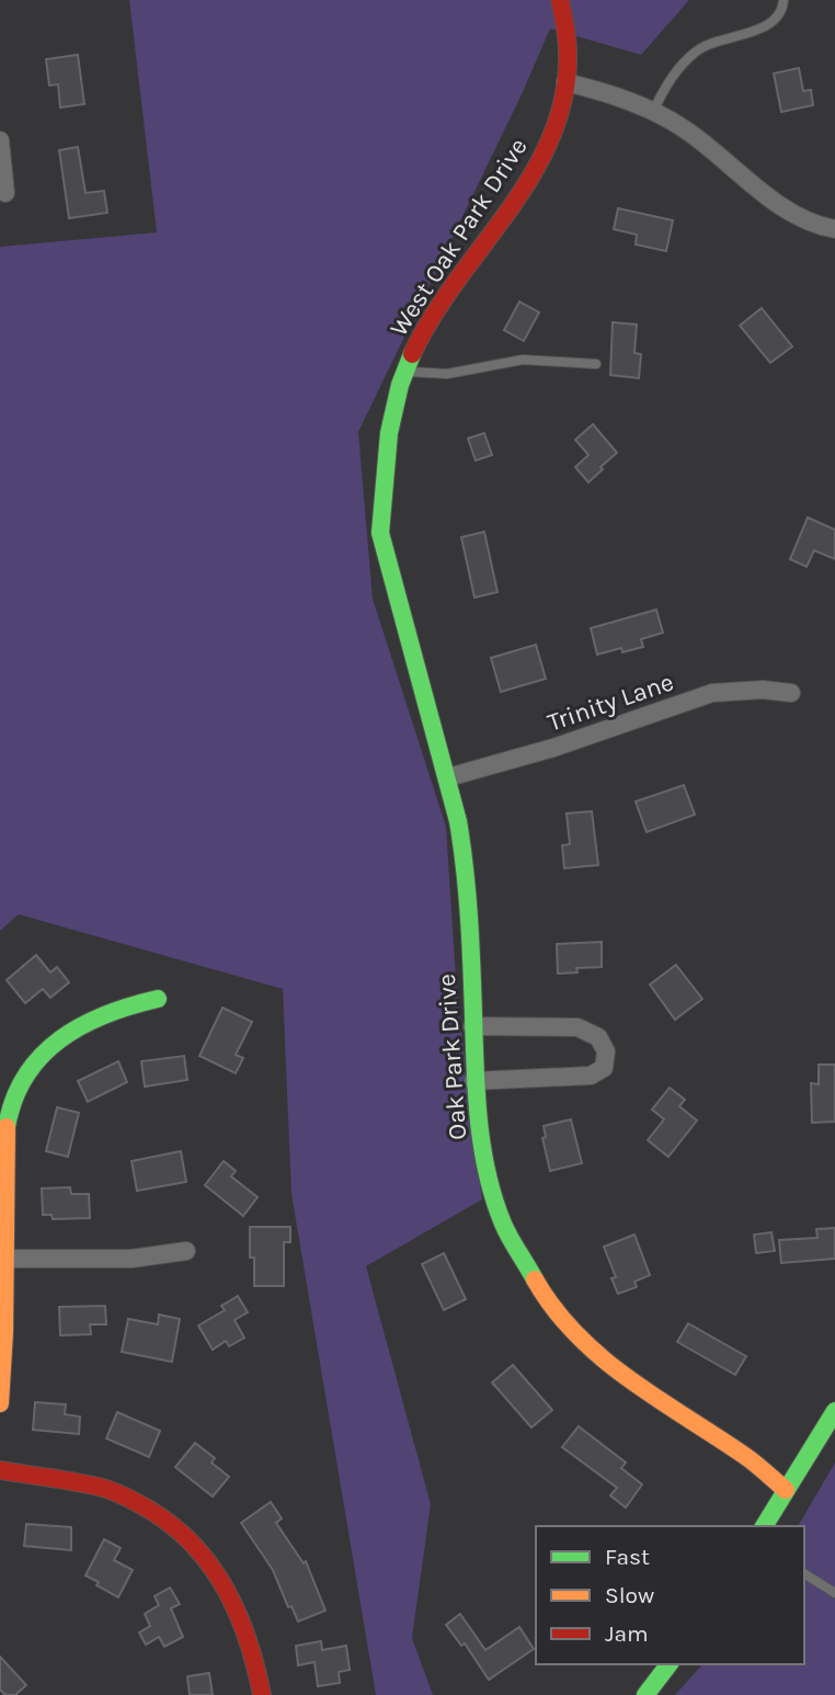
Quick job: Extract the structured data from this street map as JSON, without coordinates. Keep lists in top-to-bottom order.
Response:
{
  "streets": {
    "street": ["West Oak Park Drive", "Trinity Lane", "Oak Park Drive"]
  },
  "crossings": [
    ["West Oak Park Drive", "Oak Park Drive"],
    ["Trinity Lane", "Oak Park Drive"]
  ],
  "legend": ["Fast", "Slow", "Jam"]
}
